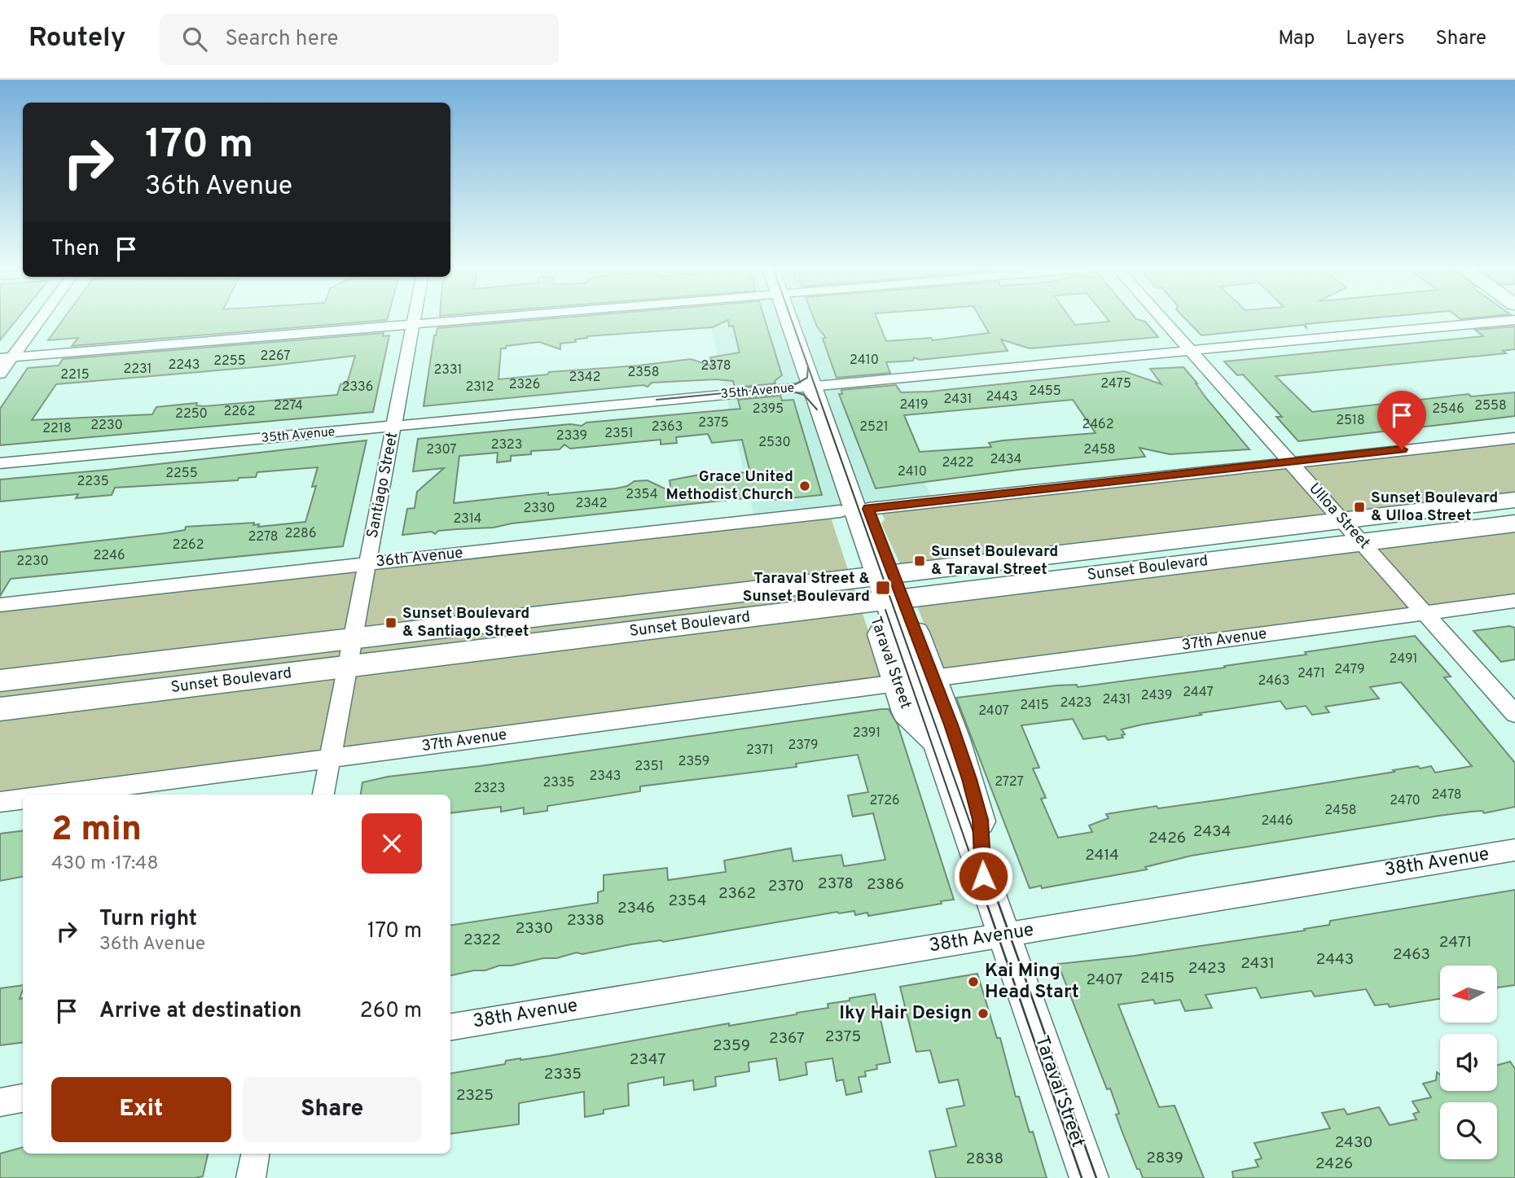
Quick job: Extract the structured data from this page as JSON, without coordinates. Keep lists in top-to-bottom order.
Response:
{
  "streets": {
    "main road": ["Sunset Boulevard", "Taraval Street"],
    "street": [
      "35th Avenue",
      "Santiago Street",
      "Ulloa Street",
      "36th Avenue",
      "37th Avenue",
      "38th Avenue"
    ]
  },
  "crossings": [
    ["35th Avenue", "Santiago Street"],
    ["35th Avenue", "Ulloa Street"],
    ["35th Avenue", "Taraval Street"],
    ["Santiago Street", "36th Avenue"],
    ["Santiago Street", "Sunset Boulevard"],
    ["Santiago Street", "37th Avenue"],
    ["Ulloa Street", "Sunset Boulevard"],
    ["Ulloa Street", "37th Avenue"],
    ["36th Avenue", "Taraval Street"],
    ["Sunset Boulevard", "Taraval Street"],
    ["37th Avenue", "Taraval Street"],
    ["Taraval Street", "38th Avenue"]
  ],
  "places": {
    "other": ["Grace United Methodist Church", "Kai Ming Head Start", "Iky Hair Design"],
    "transit": [
      "Sunset Boulevard & Ulloa Street",
      "Sunset Boulevard & Taraval Street",
      "Taraval Street & Sunset Boulevard",
      "Sunset Boulevard & Santiago Street"
    ]
  },
  "house_numbers": [
    "2267",
    "2410",
    "2255",
    "2243",
    "2378",
    "2231",
    "2331",
    "2358",
    "2215",
    "2342",
    "2475",
    "2326",
    "2336",
    "2312",
    "2455",
    "2443",
    "2431",
    "2419",
    "2274",
    "2558",
    "2395",
    "2546",
    "2262",
    "2250",
    "2518",
    "2375",
    "2462",
    "2230",
    "2363",
    "2521",
    "2218",
    "2351",
    "2339",
    "2530",
    "2323",
    "2307",
    "2458",
    "2434",
    "2422",
    "2410",
    "2255",
    "2235",
    "2354",
    "2342",
    "2330",
    "2314",
    "2286",
    "2278",
    "2262",
    "2246",
    "2230",
    "2491",
    "2479",
    "2471",
    "2463",
    "2447",
    "2439",
    "2431",
    "2423",
    "2415",
    "2407",
    "2391",
    "2379",
    "2371",
    "2359",
    "2351",
    "2343",
    "2727",
    "2335",
    "2323",
    "2478",
    "2726",
    "2470",
    "2458",
    "2446",
    "2434",
    "2426",
    "2414",
    "2378",
    "2386",
    "2370",
    "2362",
    "2354",
    "2346",
    "2338",
    "2330",
    "2322",
    "2471",
    "2463",
    "2443",
    "2431",
    "2423",
    "2415",
    "2407",
    "2375",
    "2367",
    "2359",
    "2347",
    "2335",
    "2325",
    "2430",
    "2839",
    "2838",
    "2426"
  ],
  "north": "left",
  "page": {
    "header": "Routely",
    "search": "Search here",
    "nav": ["Map", "Layers", "Share"],
    "turn": ["170 m", "36th Avenue"],
    "then": "Then",
    "heading": ["2 min", "430 m · 17:48"],
    "list": [
      {
        "name": "Turn right",
        "note": "36th Avenue",
        "value": "170 m"
      },
      {
        "name": "Arrive at destination",
        "value": "260 m"
      }
    ],
    "buttons": ["Exit", "Share"]
  }
}
